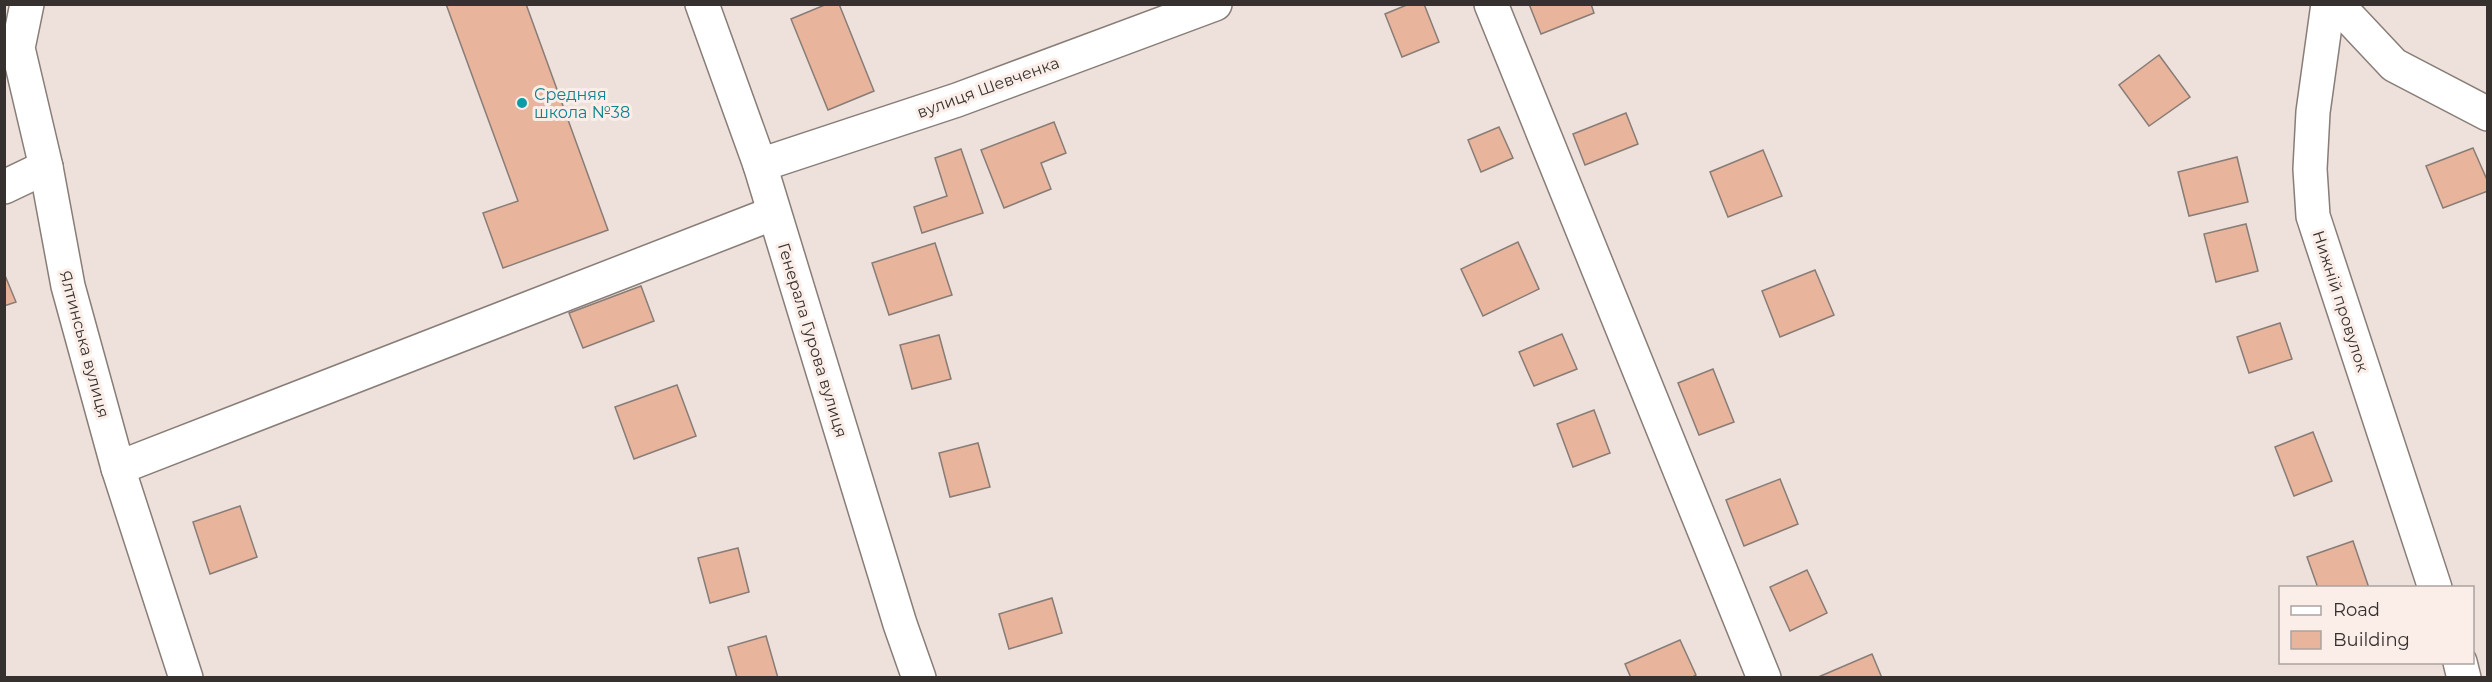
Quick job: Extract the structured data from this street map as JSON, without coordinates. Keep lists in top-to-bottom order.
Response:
{
  "streets": {
    "street": [
      "вулиця Шевченка",
      "Нижній провулок",
      "Генерала Гурова вулиця",
      "Ялтинська вулиця"
    ]
  },
  "crossings": [
    ["вулиця Шевченка", "Генерала Гурова вулиця"]
  ],
  "places": ["Средняя школа №38"],
  "legend": ["Road", "Building"]
}
